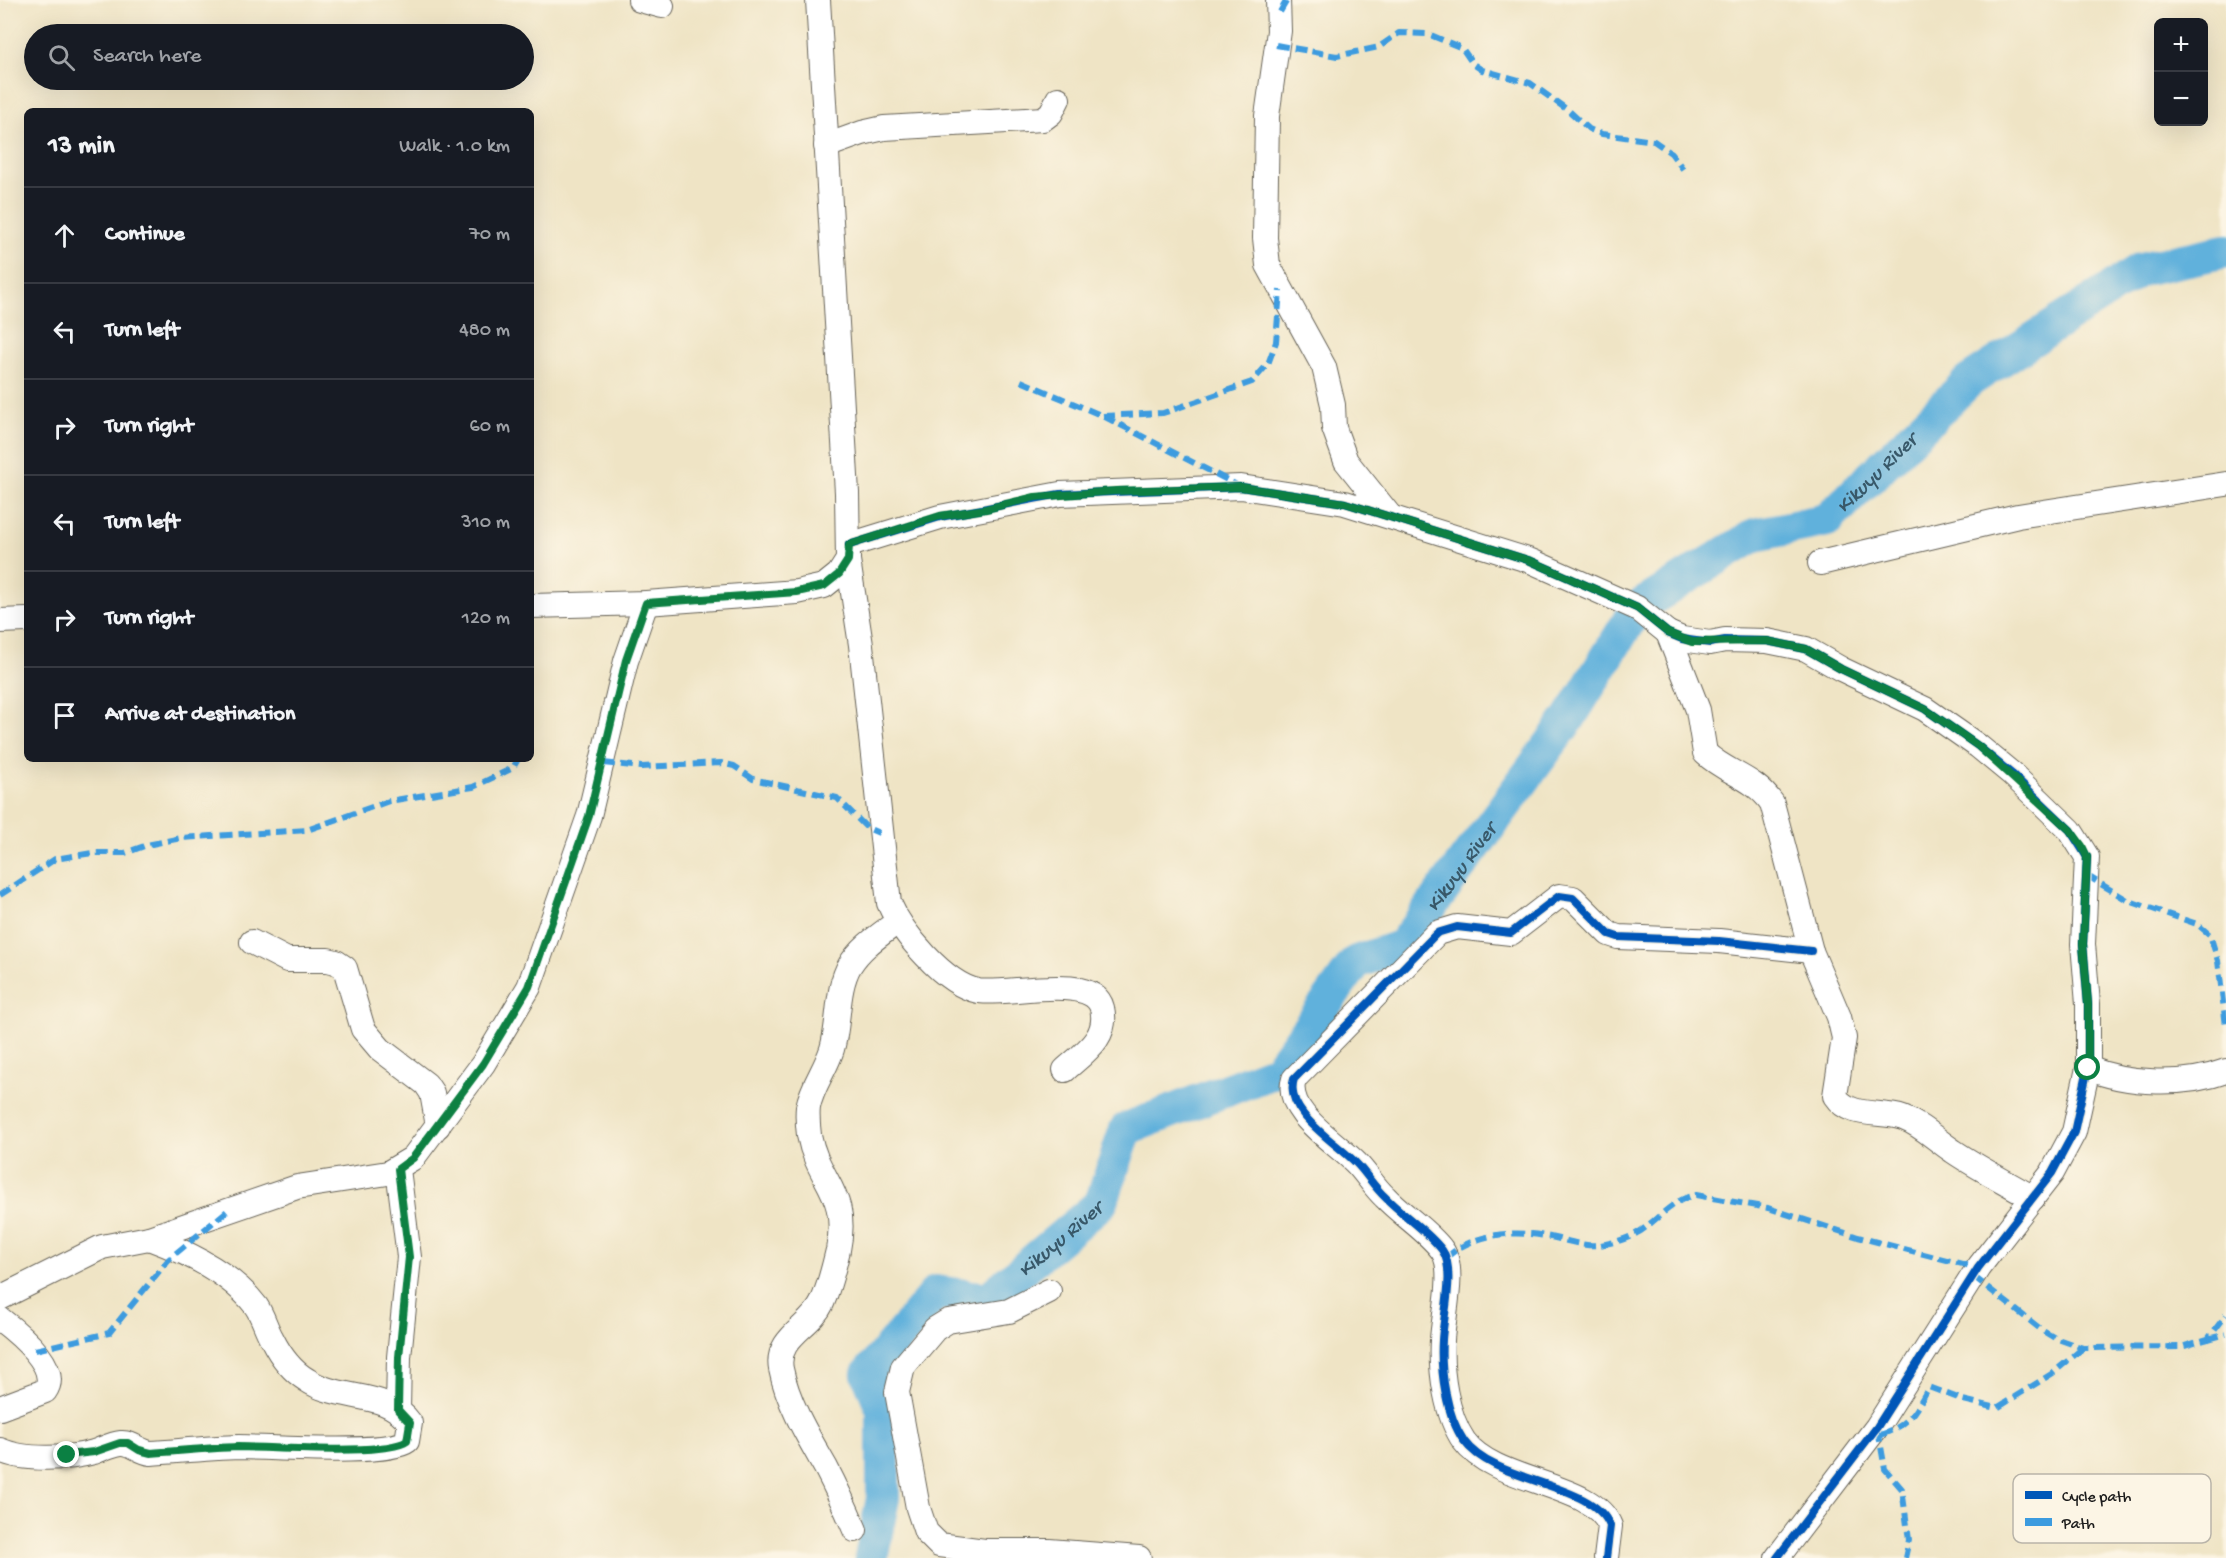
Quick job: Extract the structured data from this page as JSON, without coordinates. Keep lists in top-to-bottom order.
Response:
{
  "water": ["Kikuyu River"],
  "legend": ["Cycle path", "Path"],
  "page": {
    "map_buttons": ["+", "−"],
    "search": "Search here",
    "heading": ["13 min", "Walk · 1.0 km"],
    "list": [
      ["Continue", "70 m"],
      ["Turn left", "480 m"],
      ["Turn right", "60 m"],
      ["Turn left", "310 m"],
      ["Turn right", "120 m"],
      "Arrive at destination"
    ]
  }
}
